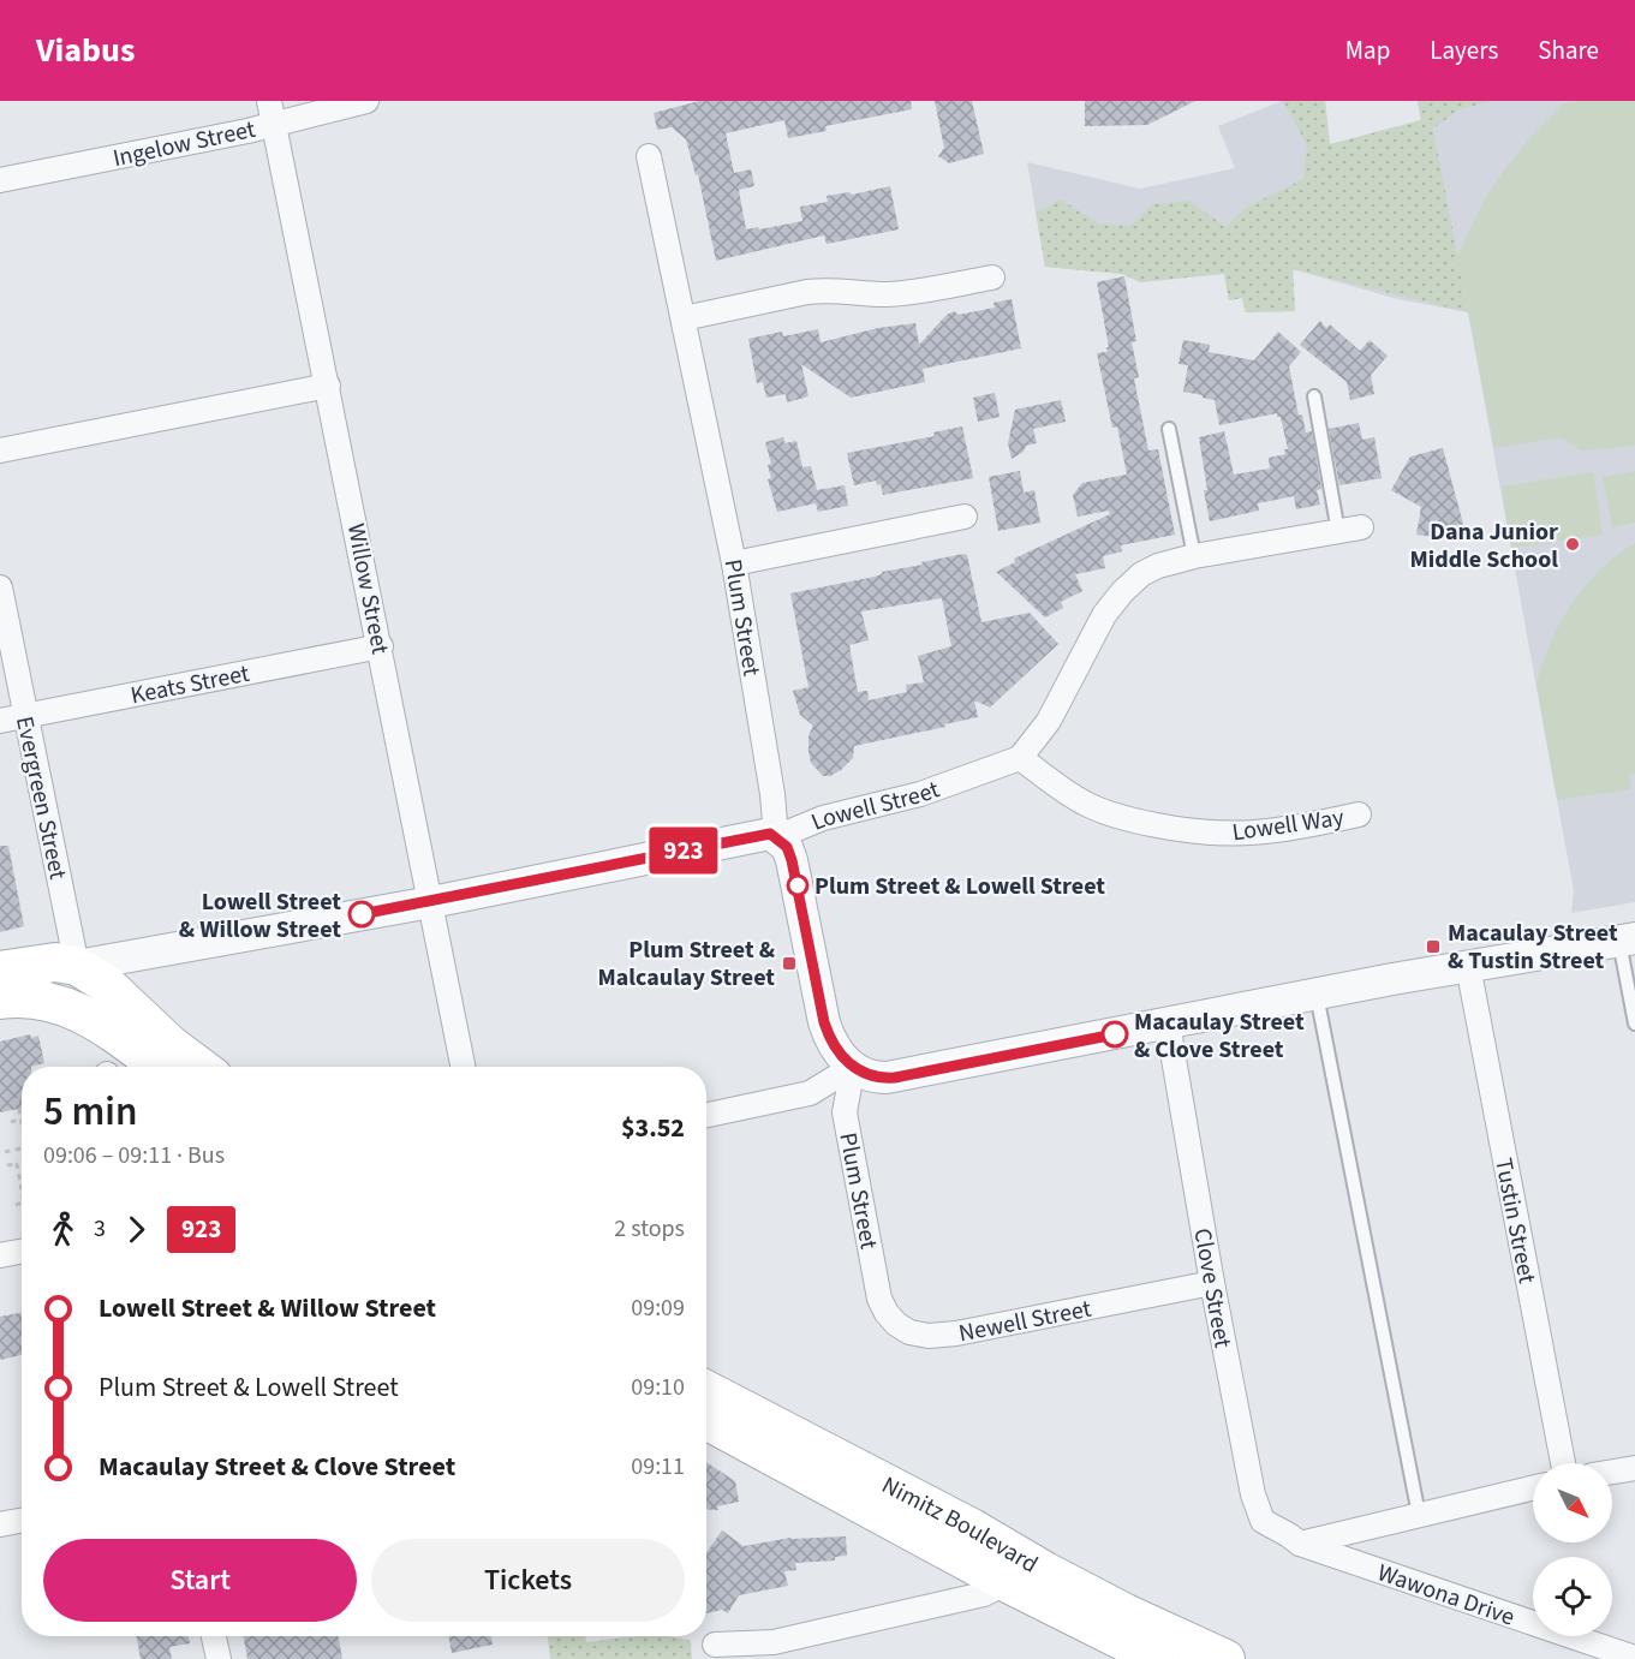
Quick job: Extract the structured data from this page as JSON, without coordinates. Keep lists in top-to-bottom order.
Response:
{
  "streets": {
    "main road": ["Nimitz Boulevard"],
    "street": [
      "Ingelow Street",
      "Willow Street",
      "Plum Street",
      "Keats Street",
      "Evergreen Street",
      "Lowell Street",
      "Lowell Way",
      "Tustin Street",
      "Clove Street",
      "Newell Street",
      "Wawona Drive"
    ]
  },
  "crossings": [
    ["Ingelow Street", "Willow Street"],
    ["Willow Street", "Keats Street"],
    ["Willow Street", "Lowell Street"],
    ["Plum Street", "Lowell Street"],
    ["Plum Street", "Newell Street"],
    ["Keats Street", "Evergreen Street"],
    ["Evergreen Street", "Lowell Street"],
    ["Lowell Street", "Lowell Way"],
    ["Clove Street", "Newell Street"],
    ["Clove Street", "Wawona Drive"]
  ],
  "places": {
    "other": [
      "Dana Junior Middle School",
      "Plum Street & Lowell Street",
      "Lowell Street & Willow Street",
      "Macaulay Street & Clove Street"
    ],
    "transit": ["Macaulay Street & Tustin Street", "Plum Street & Malcaulay Street"]
  },
  "lines": ["bus line 923"],
  "north": "bottom right",
  "page": {
    "header": "Viabus",
    "nav": ["Map", "Layers", "Share"],
    "on_map": "923",
    "heading": ["5 min", "09:06 – 09:11 · Bus", "$3.52"],
    "legs": ["3", "923", "2 stops"],
    "list": [
      {
        "name": "Lowell Street & Willow Street",
        "value": "09:09"
      },
      {
        "name": "Plum Street & Lowell Street",
        "value": "09:10"
      },
      {
        "name": "Macaulay Street & Clove Street",
        "value": "09:11"
      }
    ],
    "buttons": ["Start", "Tickets"]
  }
}
